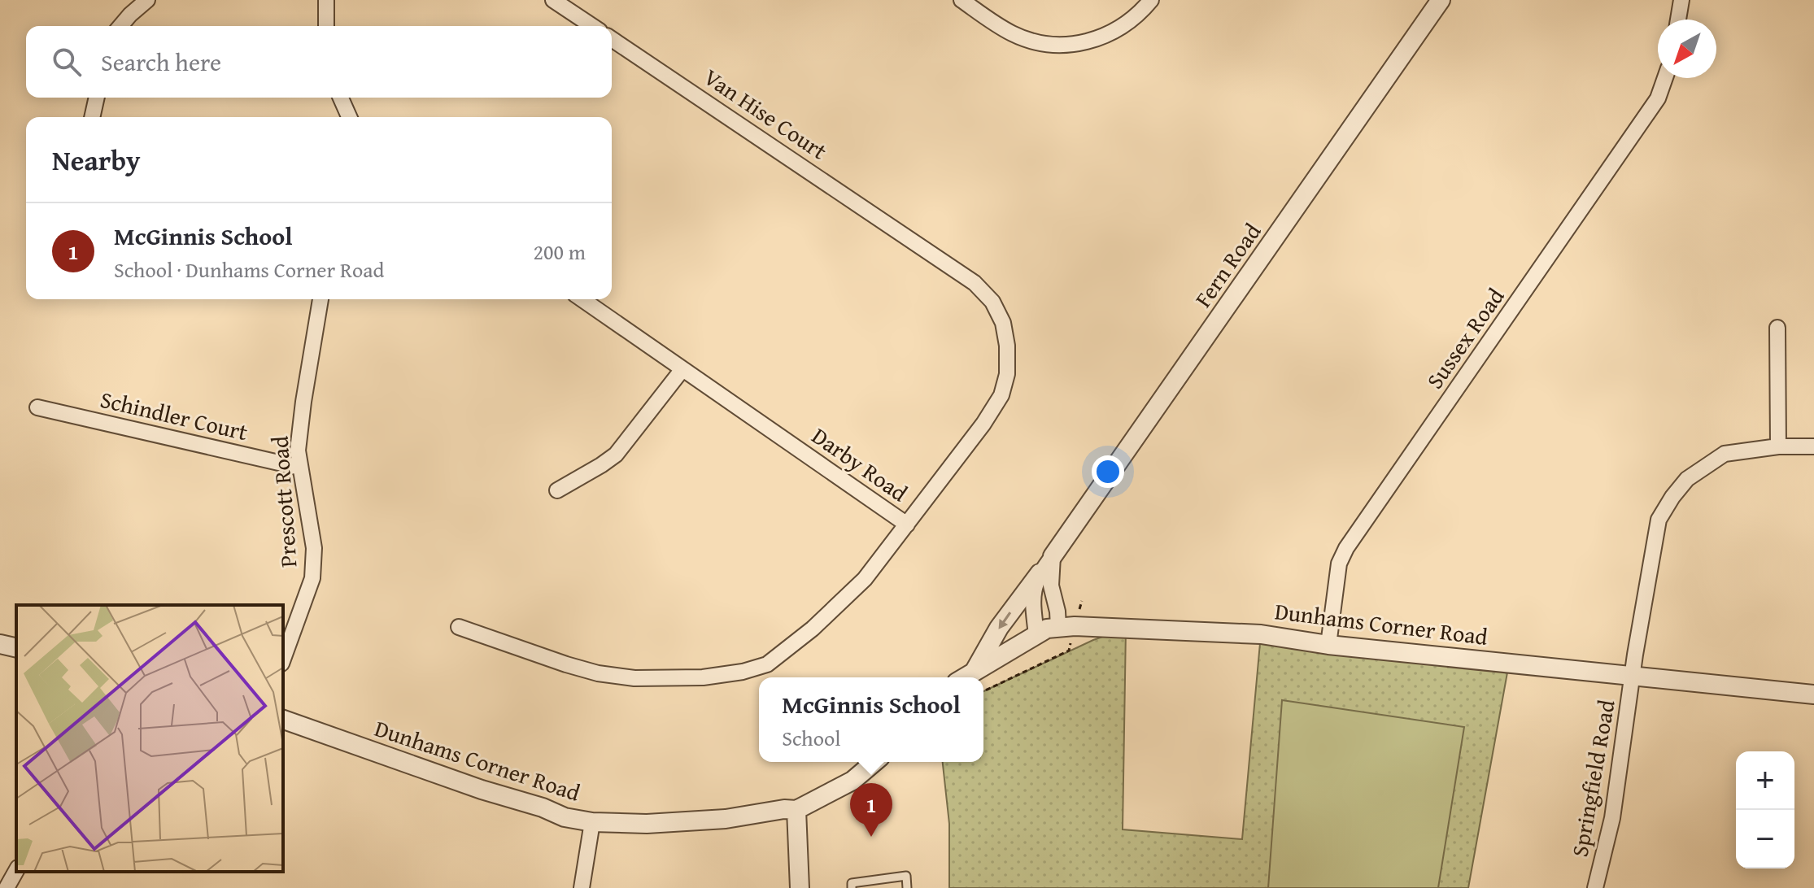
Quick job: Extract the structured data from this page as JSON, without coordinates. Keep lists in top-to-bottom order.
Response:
{
  "streets": {
    "street": [
      "Van Hise Court",
      "Fern Road",
      "Sussex Road",
      "Schindler Court",
      "Darby Road",
      "Prescott Road",
      "Dunhams Corner Road",
      "Springfield Road"
    ]
  },
  "crossings": [
    ["Van Hise Court", "Darby Road"],
    ["Fern Road", "Dunhams Corner Road"],
    ["Sussex Road", "Dunhams Corner Road"],
    ["Schindler Court", "Prescott Road"],
    ["Dunhams Corner Road", "Springfield Road"]
  ],
  "north": "bottom left",
  "page": {
    "search": "Search here",
    "heading": "Nearby",
    "list": [
      {
        "mark": "1",
        "name": "McGinnis School",
        "note": "School · Dunhams Corner Road",
        "value": "200 m"
      }
    ],
    "popup": ["McGinnis School", "School"],
    "map_buttons": ["+", "−"],
    "pins": "1"
  }
}
